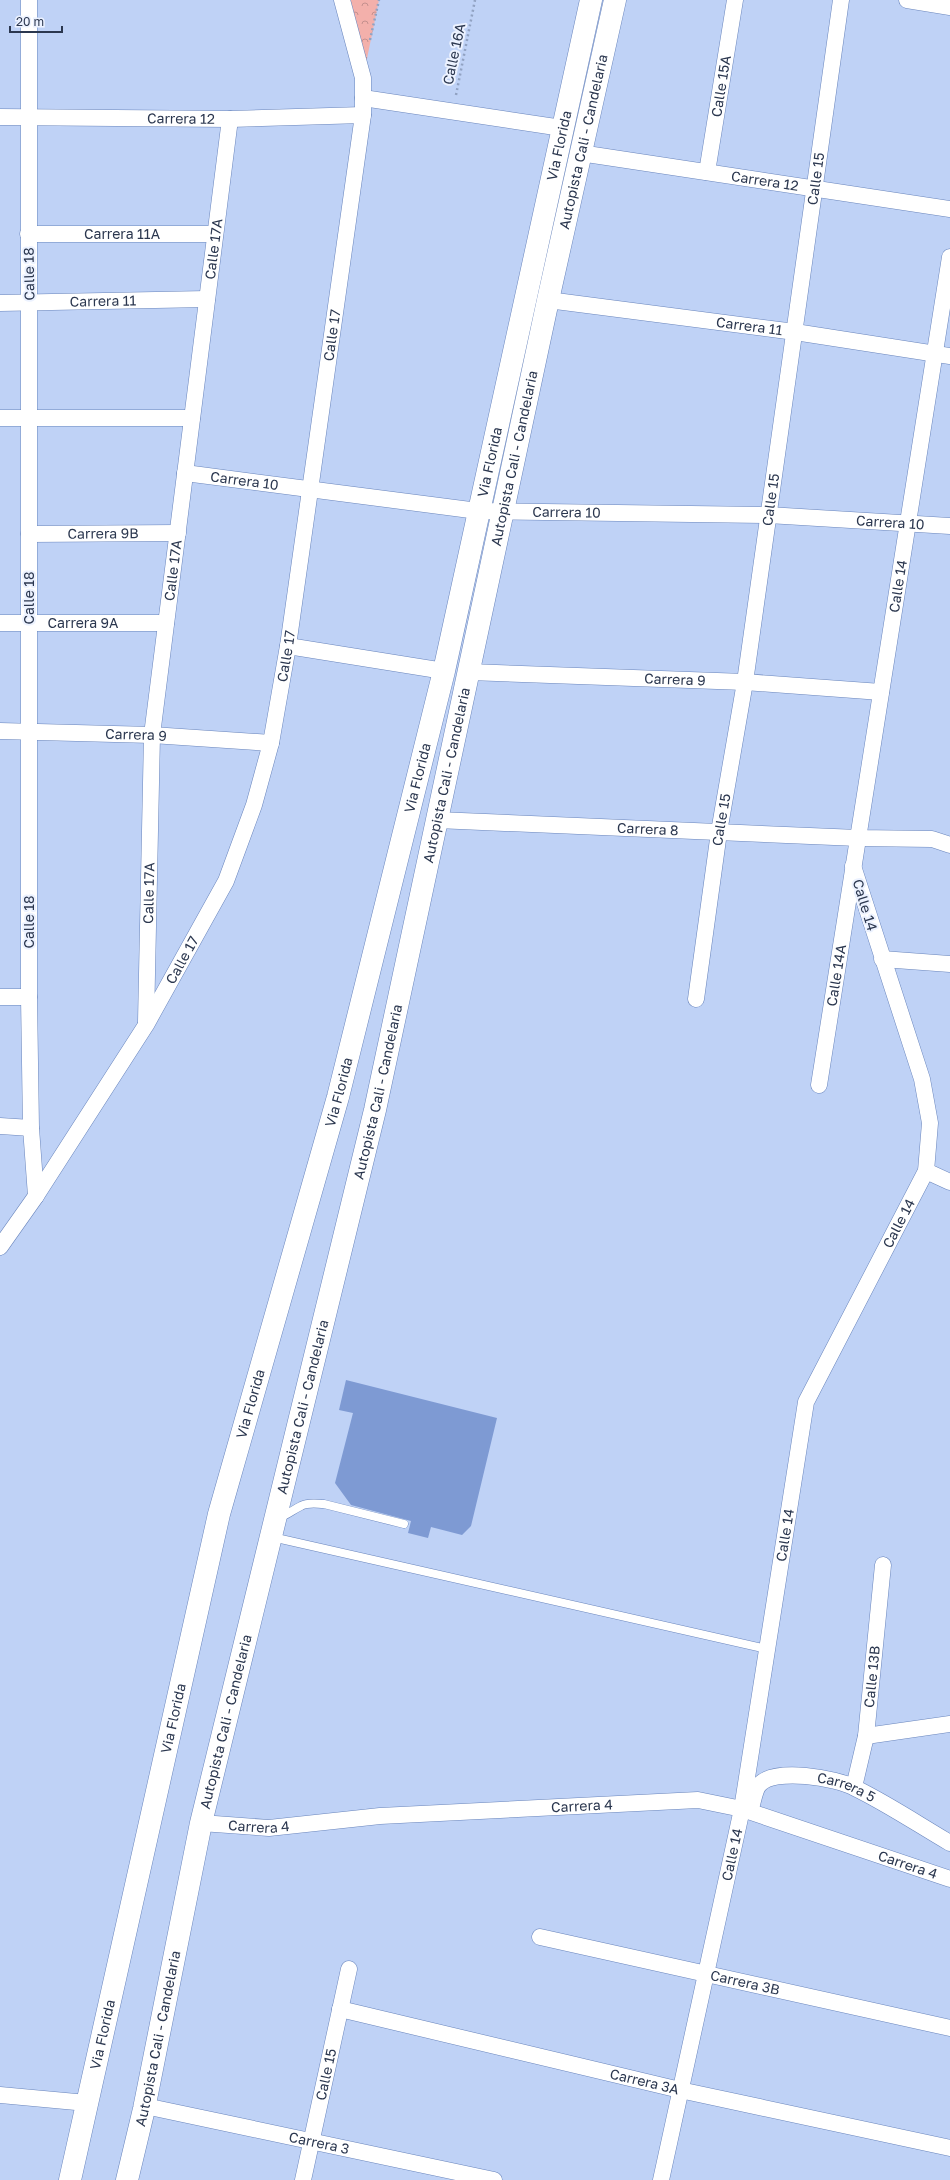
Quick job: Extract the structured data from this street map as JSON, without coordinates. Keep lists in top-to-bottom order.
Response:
{
  "streets": {
    "main road": ["Autopista Cali - Candelaria", "Via Florida"],
    "street": [
      "Calle 15A",
      "Carrera 12",
      "Calle 15",
      "Carrera 11A",
      "Calle 17A",
      "Calle 18",
      "Carrera 11",
      "Calle 17",
      "Carrera 10",
      "Carrera 9B",
      "Calle 14",
      "Carrera 9A",
      "Carrera 9",
      "Carrera 8",
      "Calle 14A",
      "Calle 13B",
      "Carrera 5",
      "Carrera 4",
      "Carrera 3B",
      "Carrera 3A",
      "Carrera 3"
    ],
    "path": ["Calle 16A"]
  },
  "crossings": [
    ["Calle 15A", "Carrera 12"],
    ["Carrera 12", "Autopista Cali - Candelaria"],
    ["Carrera 12", "Calle 15"],
    ["Carrera 12", "Calle 17A"],
    ["Carrera 12", "Calle 18"],
    ["Carrera 12", "Calle 17"],
    ["Autopista Cali - Candelaria", "Carrera 11"],
    ["Autopista Cali - Candelaria", "Carrera 10"],
    ["Autopista Cali - Candelaria", "Carrera 9"],
    ["Autopista Cali - Candelaria", "Carrera 8"],
    ["Autopista Cali - Candelaria", "Carrera 4"],
    ["Autopista Cali - Candelaria", "Carrera 3"],
    ["Via Florida", "Carrera 10"],
    ["Calle 15", "Carrera 11"],
    ["Calle 15", "Carrera 10"],
    ["Calle 15", "Carrera 9"],
    ["Calle 15", "Carrera 8"],
    ["Calle 15", "Carrera 3A"],
    ["Calle 15", "Carrera 3"],
    ["Carrera 11A", "Calle 17A"],
    ["Carrera 11A", "Calle 18"],
    ["Calle 17A", "Carrera 11"],
    ["Calle 17A", "Calle 17"],
    ["Calle 17A", "Carrera 10"],
    ["Calle 17A", "Carrera 9B"],
    ["Calle 17A", "Carrera 9A"],
    ["Calle 17A", "Carrera 9"],
    ["Calle 18", "Carrera 11"],
    ["Calle 18", "Calle 17"],
    ["Calle 18", "Carrera 9B"],
    ["Calle 18", "Carrera 9A"],
    ["Calle 18", "Carrera 9"],
    ["Carrera 11", "Calle 14"],
    ["Calle 17", "Carrera 10"],
    ["Calle 17", "Carrera 9"],
    ["Carrera 10", "Calle 14"],
    ["Calle 14", "Carrera 9"],
    ["Calle 14", "Carrera 8"],
    ["Calle 14", "Calle 14A"],
    ["Calle 14", "Carrera 5"],
    ["Calle 14", "Carrera 4"],
    ["Calle 14", "Carrera 3B"],
    ["Calle 14", "Carrera 3A"],
    ["Calle 13B", "Carrera 5"],
    ["Carrera 5", "Carrera 4"]
  ],
  "scale_bar": "20 m"
}
